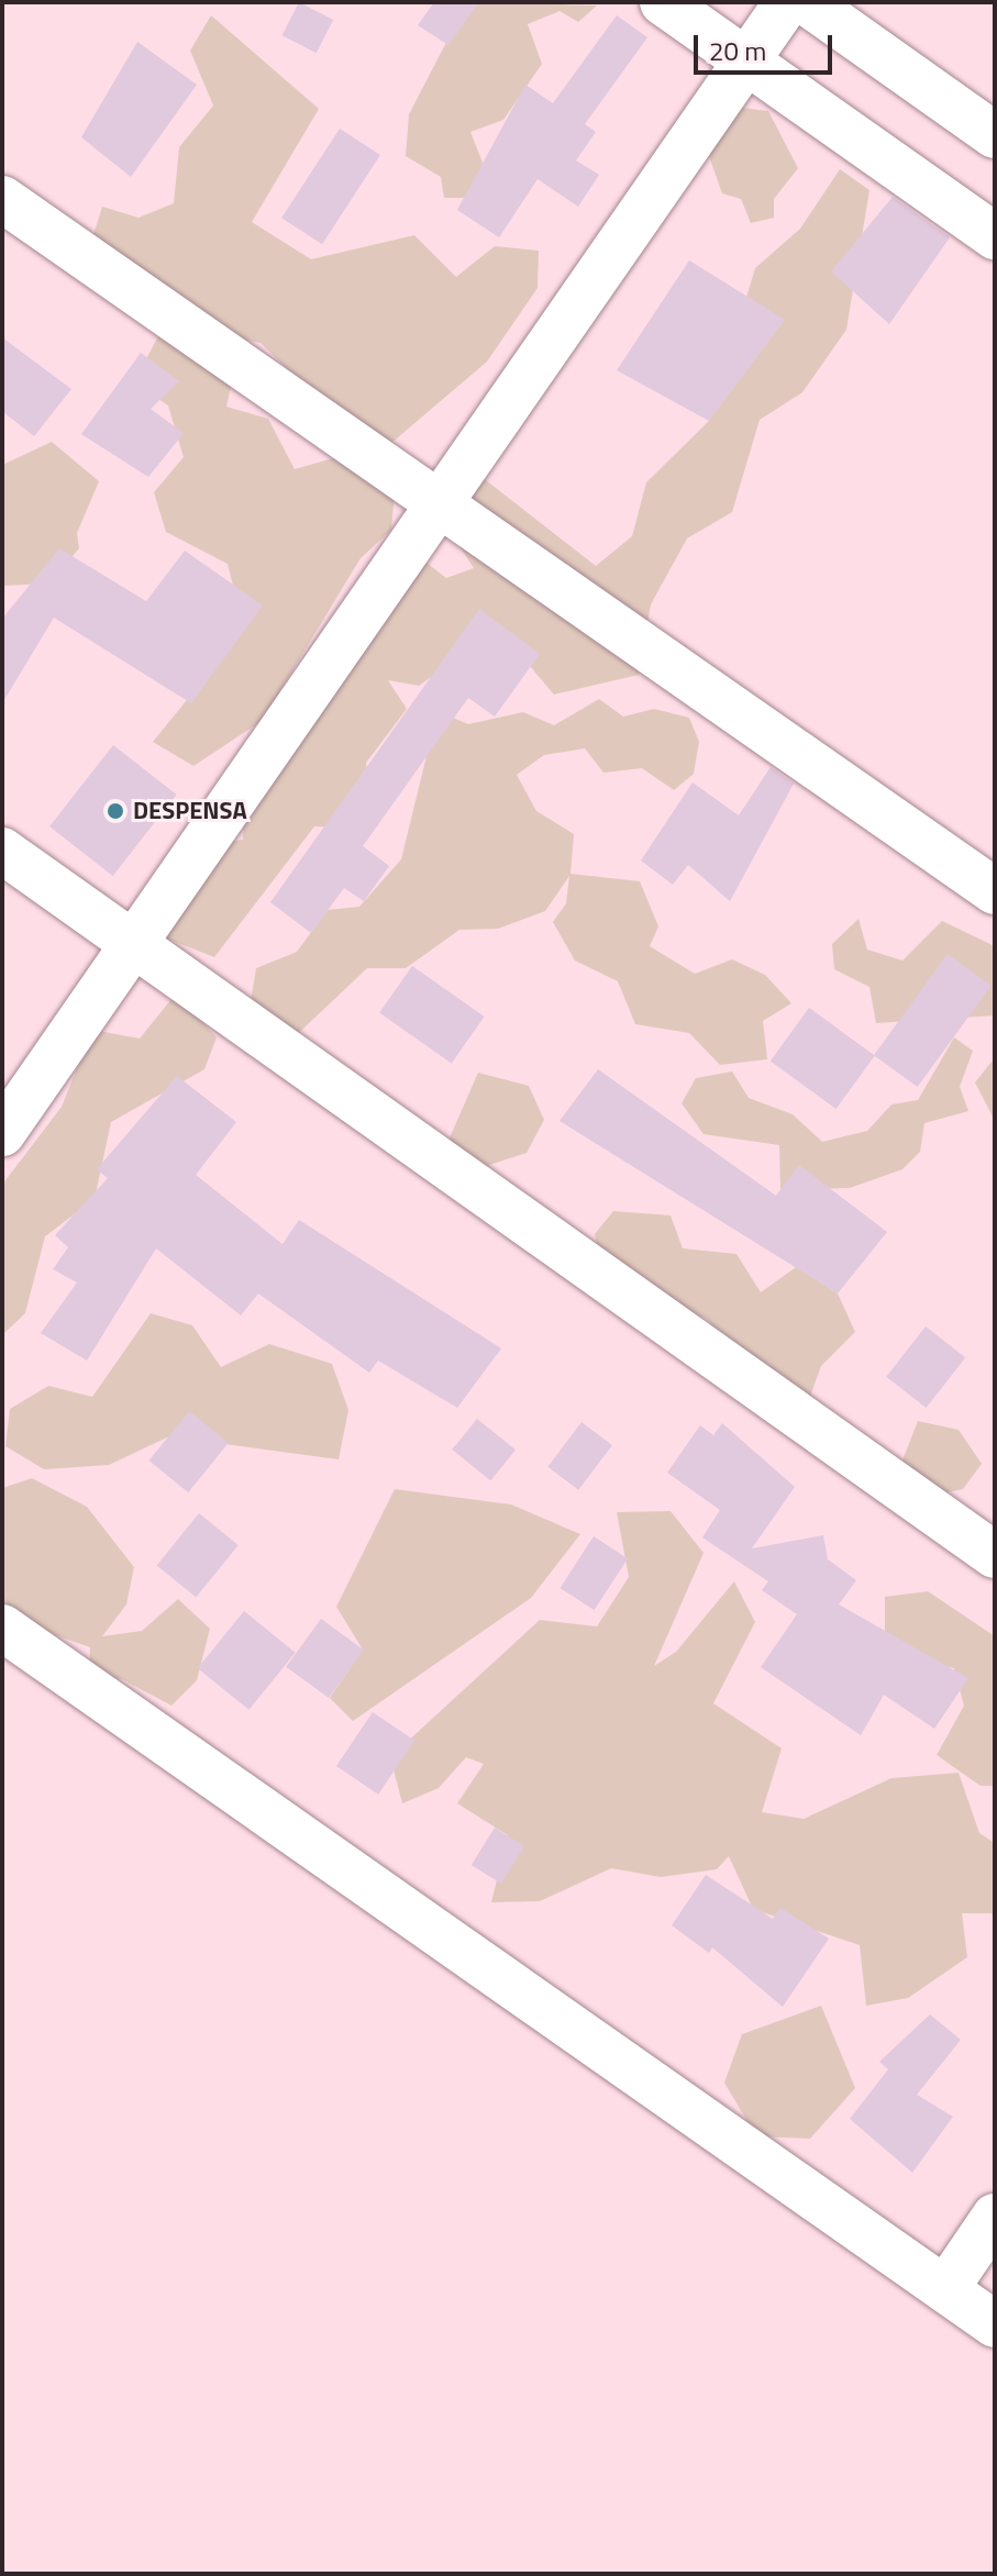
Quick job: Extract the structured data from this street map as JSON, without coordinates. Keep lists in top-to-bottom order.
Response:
{
  "places": ["DESPENSA"],
  "scale_bar": "20 m"
}
